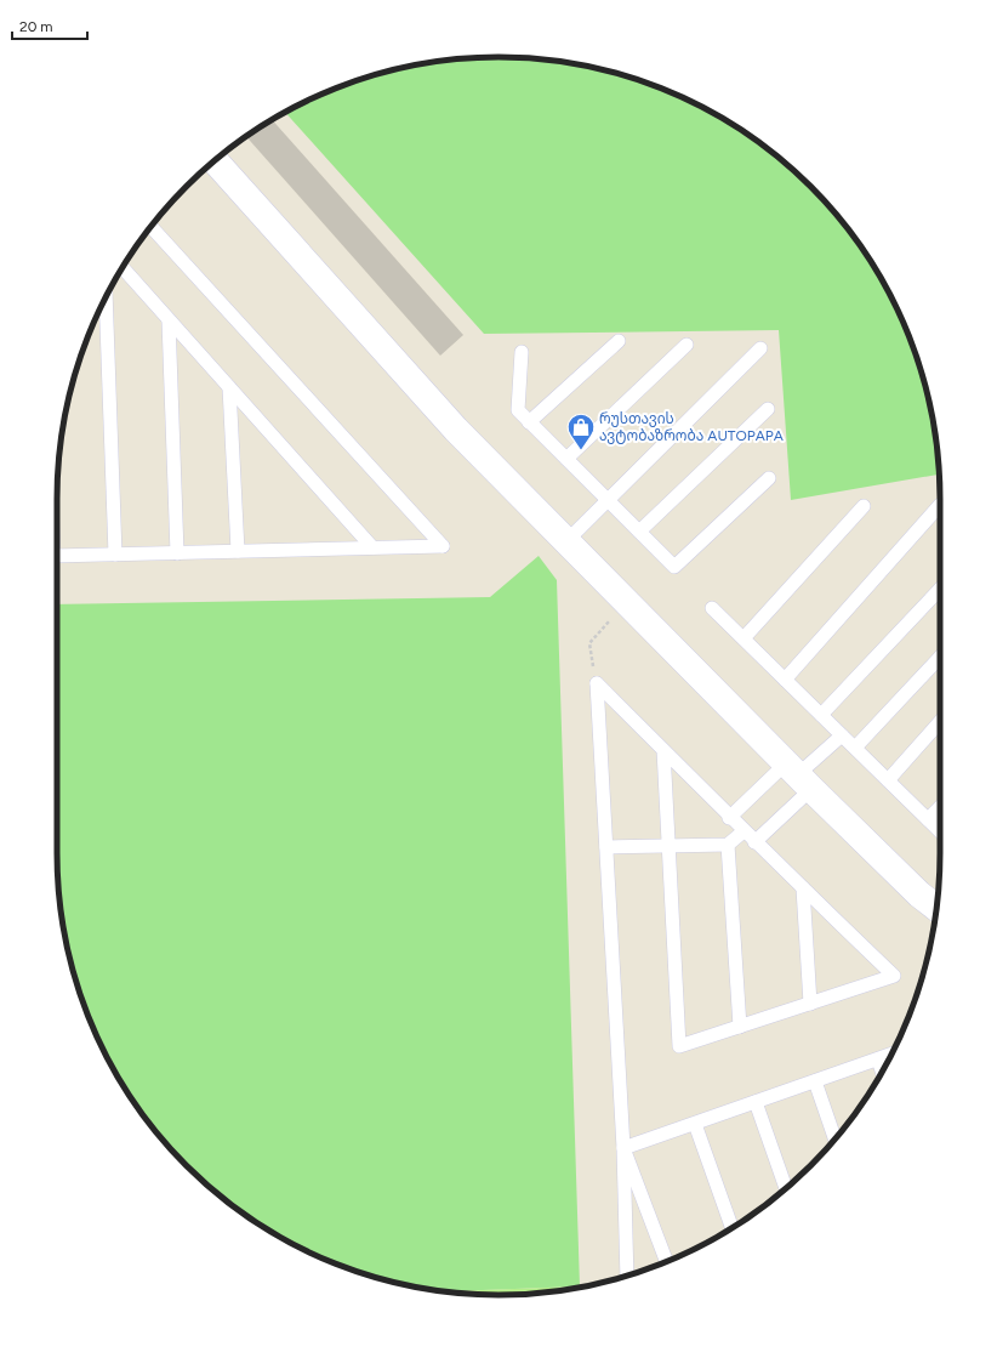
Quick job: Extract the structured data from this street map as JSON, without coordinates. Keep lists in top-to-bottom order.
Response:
{
  "places": {
    "shop": ["რუსთავის ავტობაზრობა AUTOPAPA"]
  },
  "scale_bar": "20 m"
}
